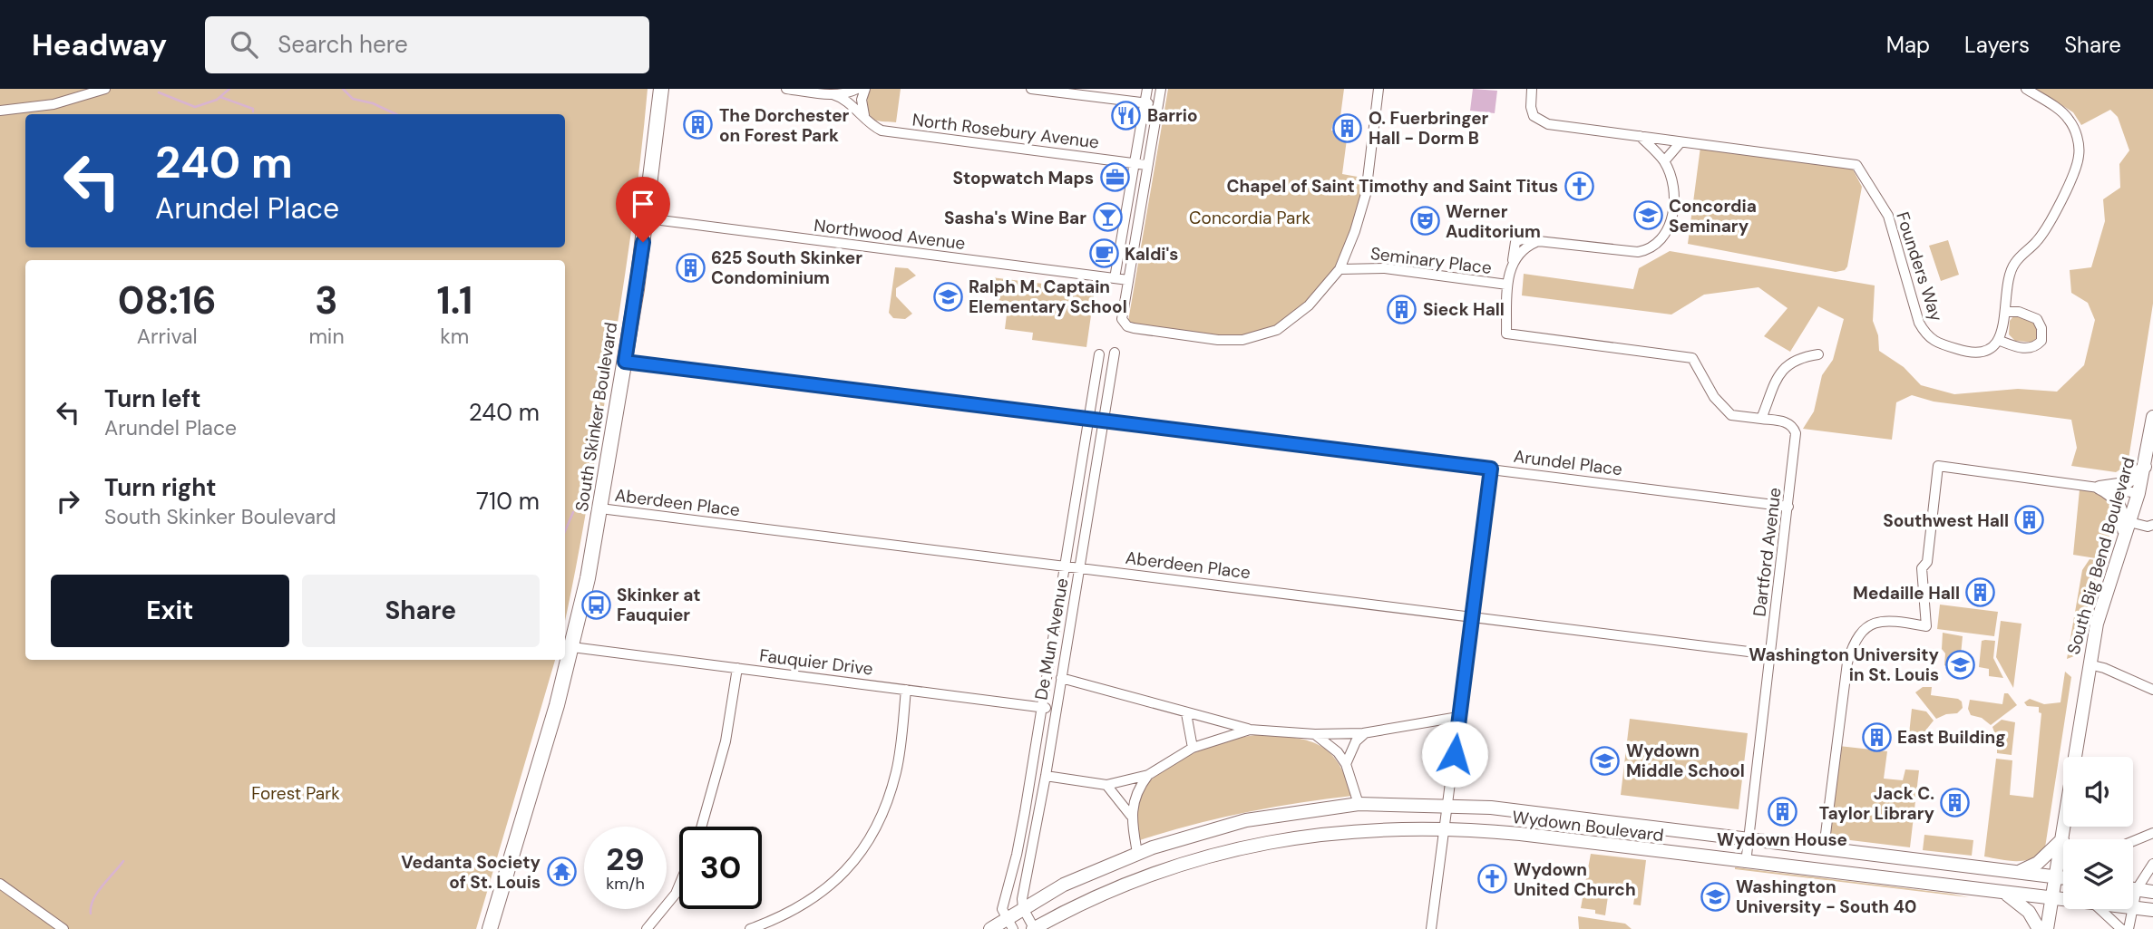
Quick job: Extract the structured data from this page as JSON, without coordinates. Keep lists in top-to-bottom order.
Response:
{
  "streets": {
    "main road": ["South Skinker Boulevard"],
    "street": [
      "North Rosebury Avenue",
      "Northwood Avenue",
      "Seminary Place",
      "Founders Way",
      "Arundel Place",
      "Aberdeen Place",
      "Dartford Avenue",
      "South Big Bend Boulevard",
      "De Mun Avenue",
      "Fauquier Drive",
      "Wydown Boulevard"
    ]
  },
  "crossings": [
    ["Northwood Avenue", "South Skinker Boulevard"],
    ["Seminary Place", "Dartford Avenue"],
    ["South Skinker Boulevard", "Arundel Place"],
    ["South Skinker Boulevard", "Aberdeen Place"],
    ["South Skinker Boulevard", "Fauquier Drive"],
    ["Arundel Place", "Dartford Avenue"],
    ["Arundel Place", "De Mun Avenue"],
    ["Aberdeen Place", "Dartford Avenue"],
    ["Aberdeen Place", "De Mun Avenue"],
    ["Dartford Avenue", "Wydown Boulevard"],
    ["South Big Bend Boulevard", "Wydown Boulevard"],
    ["De Mun Avenue", "Fauquier Drive"],
    ["De Mun Avenue", "Wydown Boulevard"]
  ],
  "parks": ["Concordia Park", "Forest Park"],
  "places": {
    "restaurant": ["Barrio"],
    "building": [
      "The Dorchester on Forest Park",
      "O. Fuerbringer Hall - Dorm B",
      "625 South Skinker Condominium",
      "Sieck Hall",
      "Southwest Hall",
      "Medaille Hall",
      "East Building",
      "Jack C. Taylor Library",
      "Wydown House"
    ],
    "office": ["Stopwatch Maps"],
    "church": ["Chapel of Saint Timothy and Saint Titus", "Wydown United Church"],
    "school or university": [
      "Concordia Seminary",
      "Ralph M. Captain Elementary School",
      "Washington University in St. Louis",
      "Wydown Middle School",
      "Washington University - South 40"
    ],
    "bar": ["Sasha's Wine Bar"],
    "theatre": ["Werner Auditorium"],
    "cafe": ["Kaldi's"],
    "bus stop": ["Skinker at Fauquier"],
    "temple": ["Vedanta Society of St. Louis"]
  },
  "page": {
    "header": "Headway",
    "search": "Search here",
    "nav": ["Map", "Layers", "Share"],
    "turn": ["240 m", "Arundel Place"],
    "eta": [
      "08:16",
      "Arrival",
      "3",
      "min",
      "1.1",
      "km"
    ],
    "list": [
      {
        "name": "Turn left",
        "note": "Arundel Place",
        "value": "240 m"
      },
      {
        "name": "Turn right",
        "note": "South Skinker Boulevard",
        "value": "710 m"
      }
    ],
    "buttons": ["Exit", "Share"],
    "speed": "29 km/h",
    "limit": "30"
  }
}
